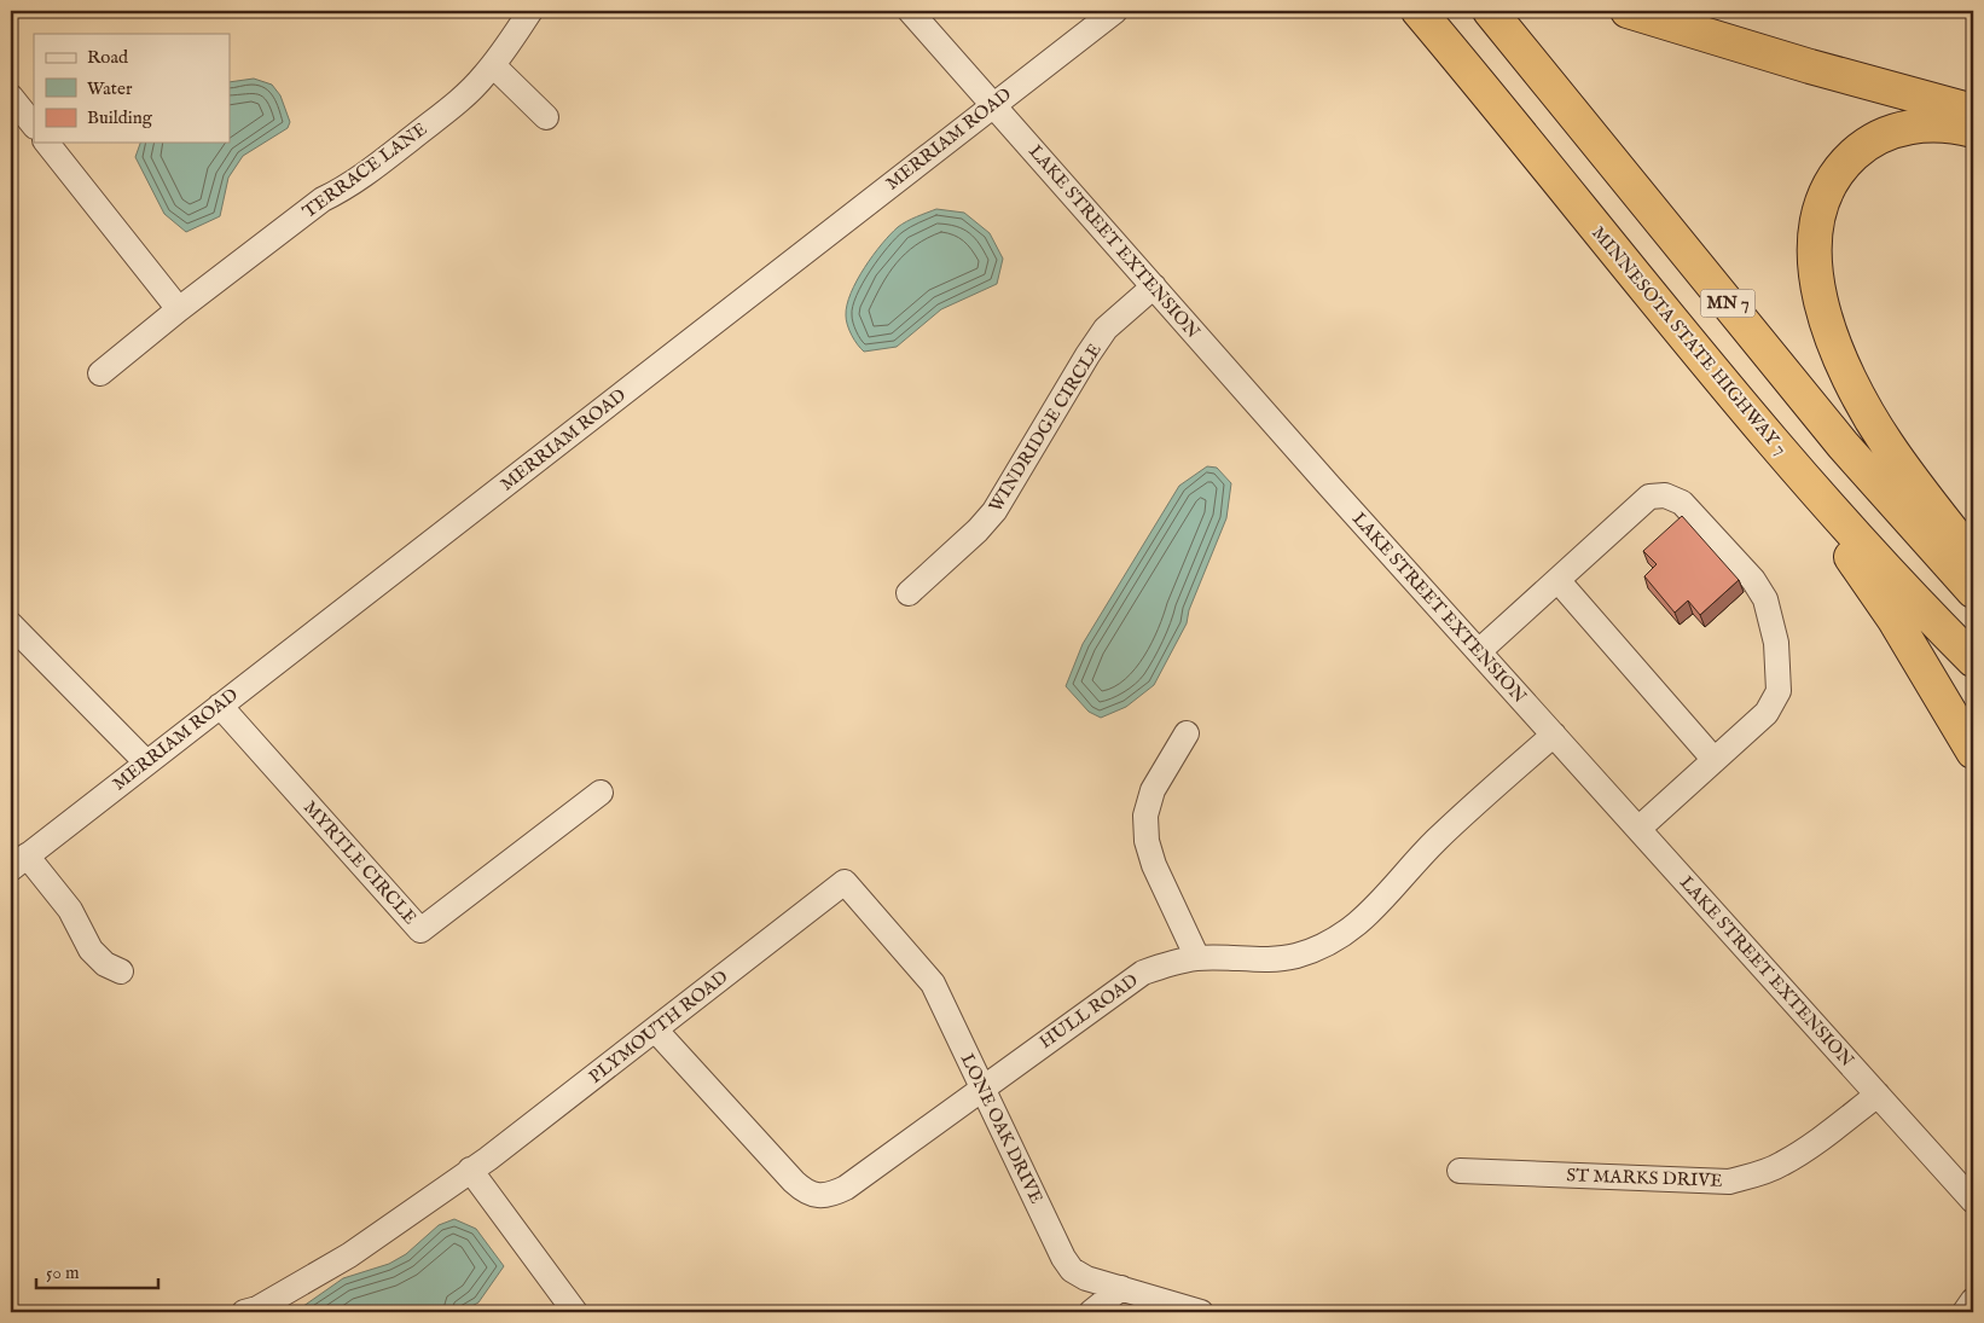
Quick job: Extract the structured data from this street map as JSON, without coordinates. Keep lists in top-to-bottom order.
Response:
{
  "streets": {
    "highway": ["MN 7", "MINNESOTA STATE HIGHWAY 7"],
    "street": [
      "MERRIAM ROAD",
      "TERRACE LANE",
      "LAKE STREET EXTENSION",
      "WINDRIDGE CIRCLE",
      "MYRTLE CIRCLE",
      "HULL ROAD",
      "PLYMOUTH ROAD",
      "LONE OAK DRIVE",
      "ST MARKS DRIVE"
    ]
  },
  "crossings": [
    ["MERRIAM ROAD", "LAKE STREET EXTENSION"],
    ["MERRIAM ROAD", "MYRTLE CIRCLE"],
    ["LAKE STREET EXTENSION", "WINDRIDGE CIRCLE"],
    ["LAKE STREET EXTENSION", "HULL ROAD"],
    ["LAKE STREET EXTENSION", "ST MARKS DRIVE"],
    ["HULL ROAD", "PLYMOUTH ROAD"],
    ["HULL ROAD", "LONE OAK DRIVE"],
    ["PLYMOUTH ROAD", "LONE OAK DRIVE"]
  ],
  "legend": ["Road", "Water", "Building"],
  "scale_bar": "50 m"
}
